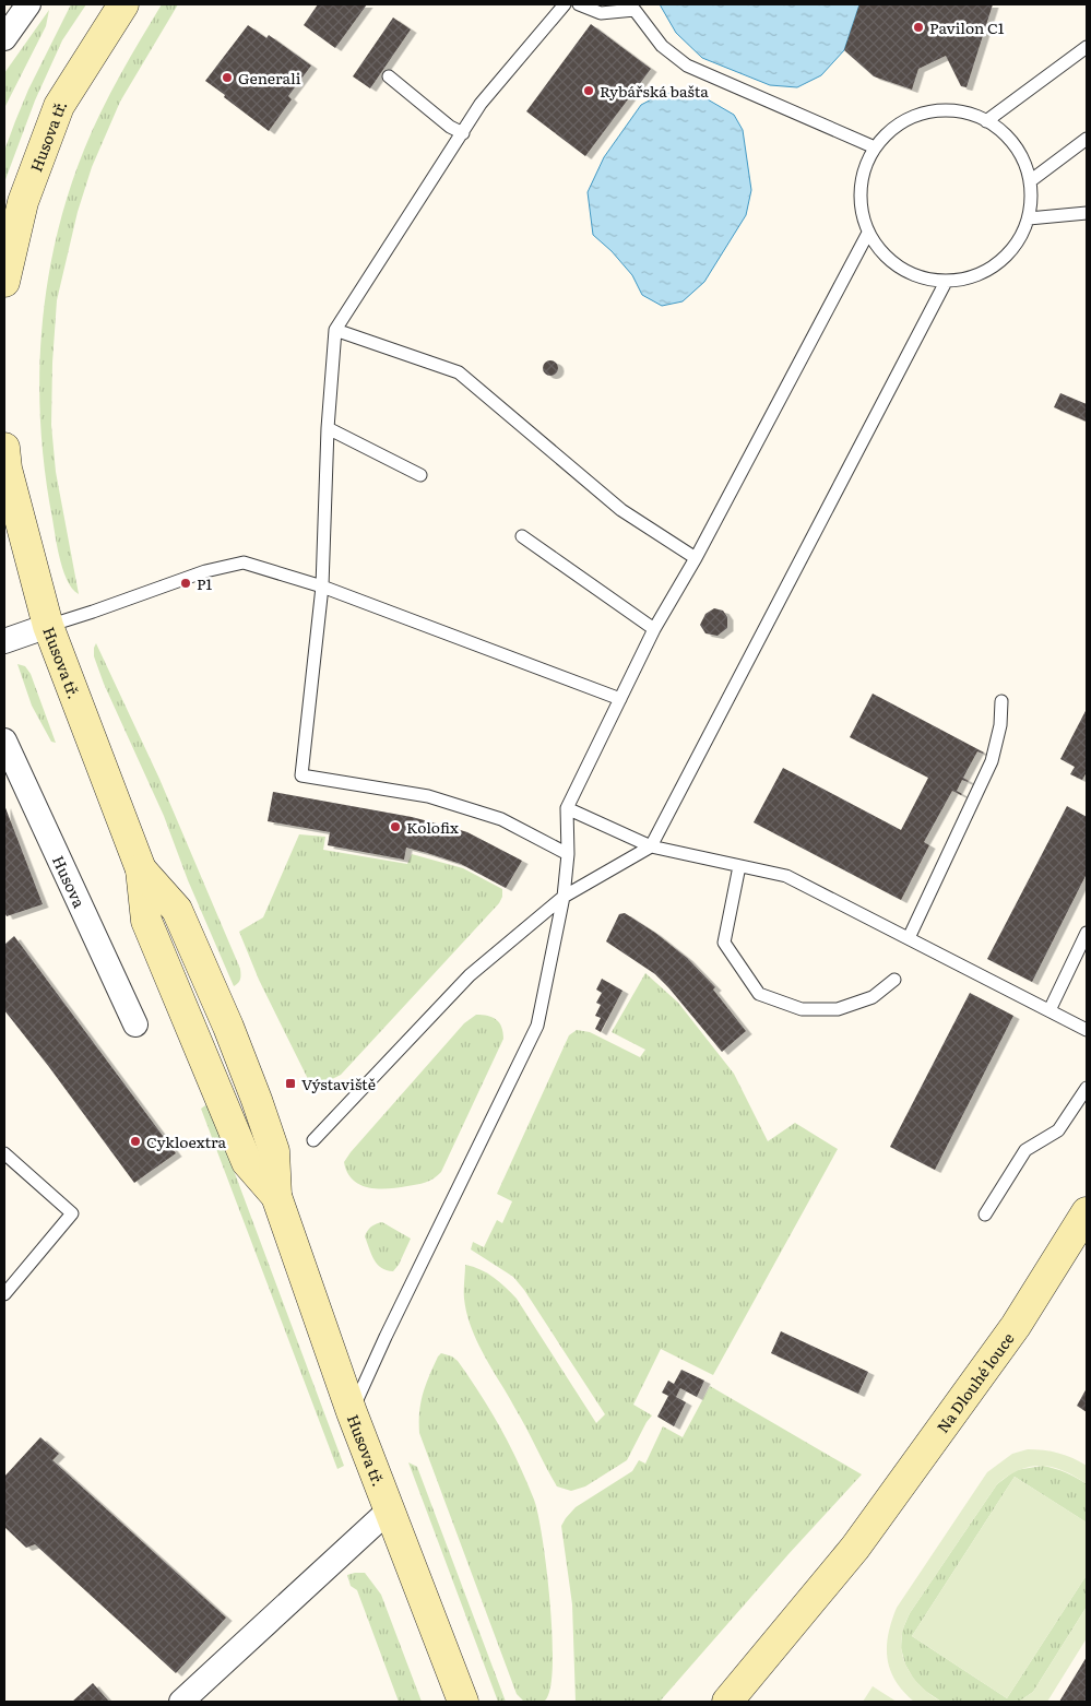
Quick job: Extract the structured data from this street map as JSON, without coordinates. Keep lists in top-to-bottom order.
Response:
{
  "streets": {
    "street": ["Husova tř.", "Husova", "Na Dlouhé louce"]
  },
  "places": {
    "other": [
      "Pavilon C1",
      "Generali",
      "Rybářská bašta",
      "P1",
      "Kolofix",
      "Cykloextra"
    ],
    "transit": ["Výstaviště"]
  }
}
